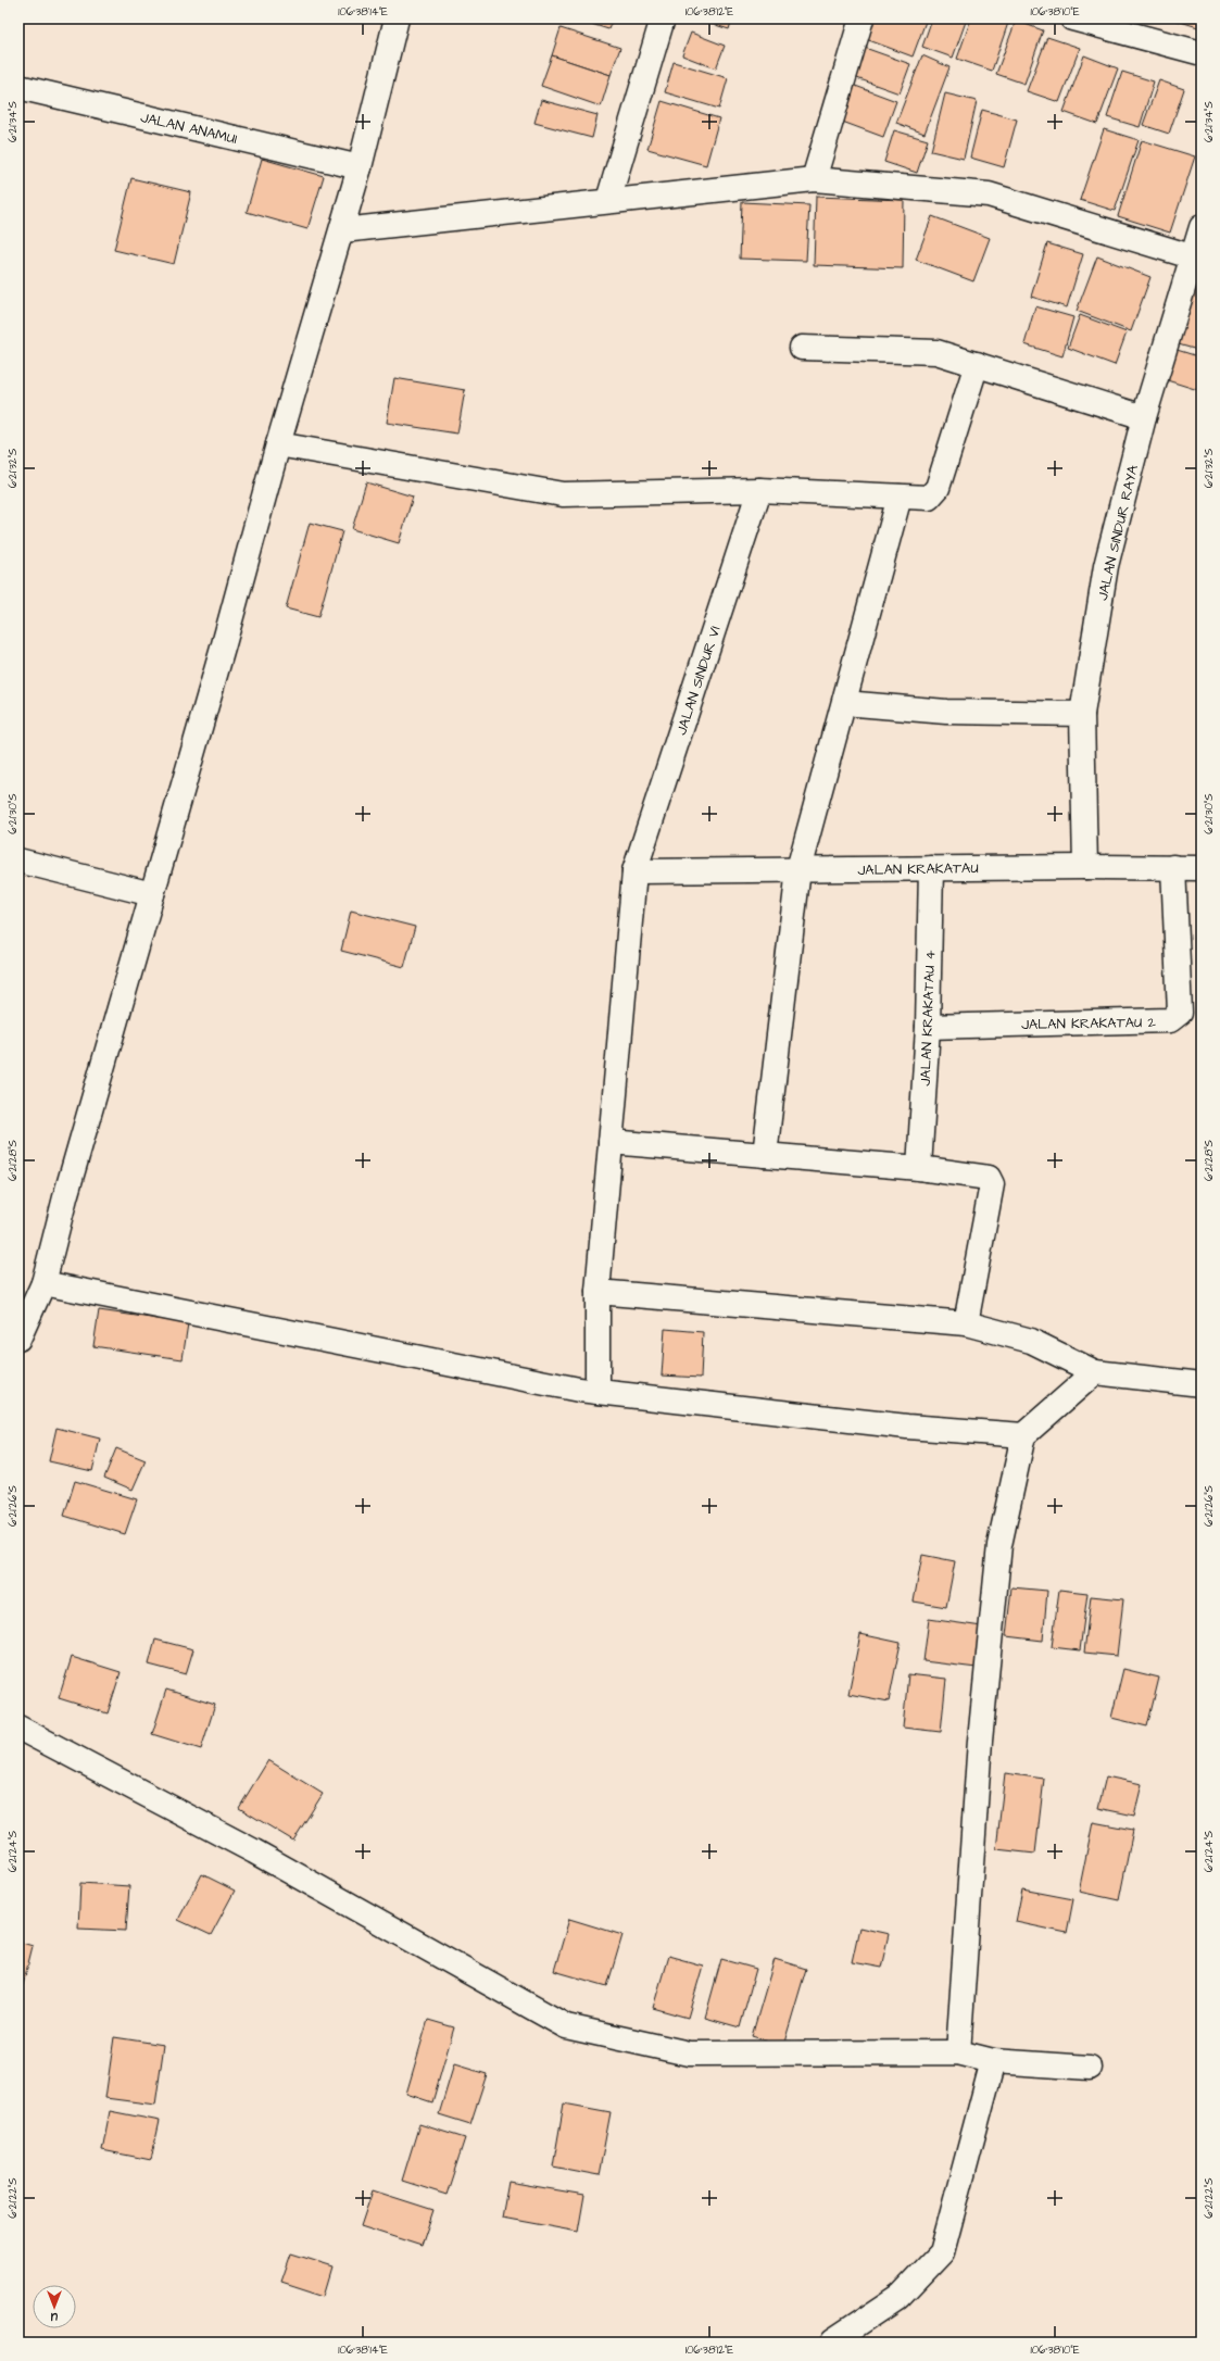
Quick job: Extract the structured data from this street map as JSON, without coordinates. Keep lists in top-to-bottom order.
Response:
{
  "streets": {
    "street": [
      "JALAN ANAMUI",
      "JALAN SINDUR RAYA",
      "JALAN SINDUR VI",
      "JALAN KRAKATAU",
      "JALAN KRAKATAU 4",
      "JALAN KRAKATAU 2"
    ]
  },
  "crossings": [
    ["JALAN SINDUR RAYA", "JALAN KRAKATAU"],
    ["JALAN SINDUR VI", "JALAN KRAKATAU"],
    ["JALAN KRAKATAU", "JALAN KRAKATAU 4"],
    ["JALAN KRAKATAU", "JALAN KRAKATAU 2"],
    ["JALAN KRAKATAU 4", "JALAN KRAKATAU 2"]
  ],
  "north": "bottom",
  "coordinates": [
    "106°38'14\"E",
    "106°38'12\"E",
    "106°38'10\"E",
    "6°21'34\"S",
    "6°21'32\"S",
    "6°21'30\"S",
    "6°21'28\"S",
    "6°21'26\"S",
    "6°21'24\"S",
    "6°21'22\"S"
  ]
}
